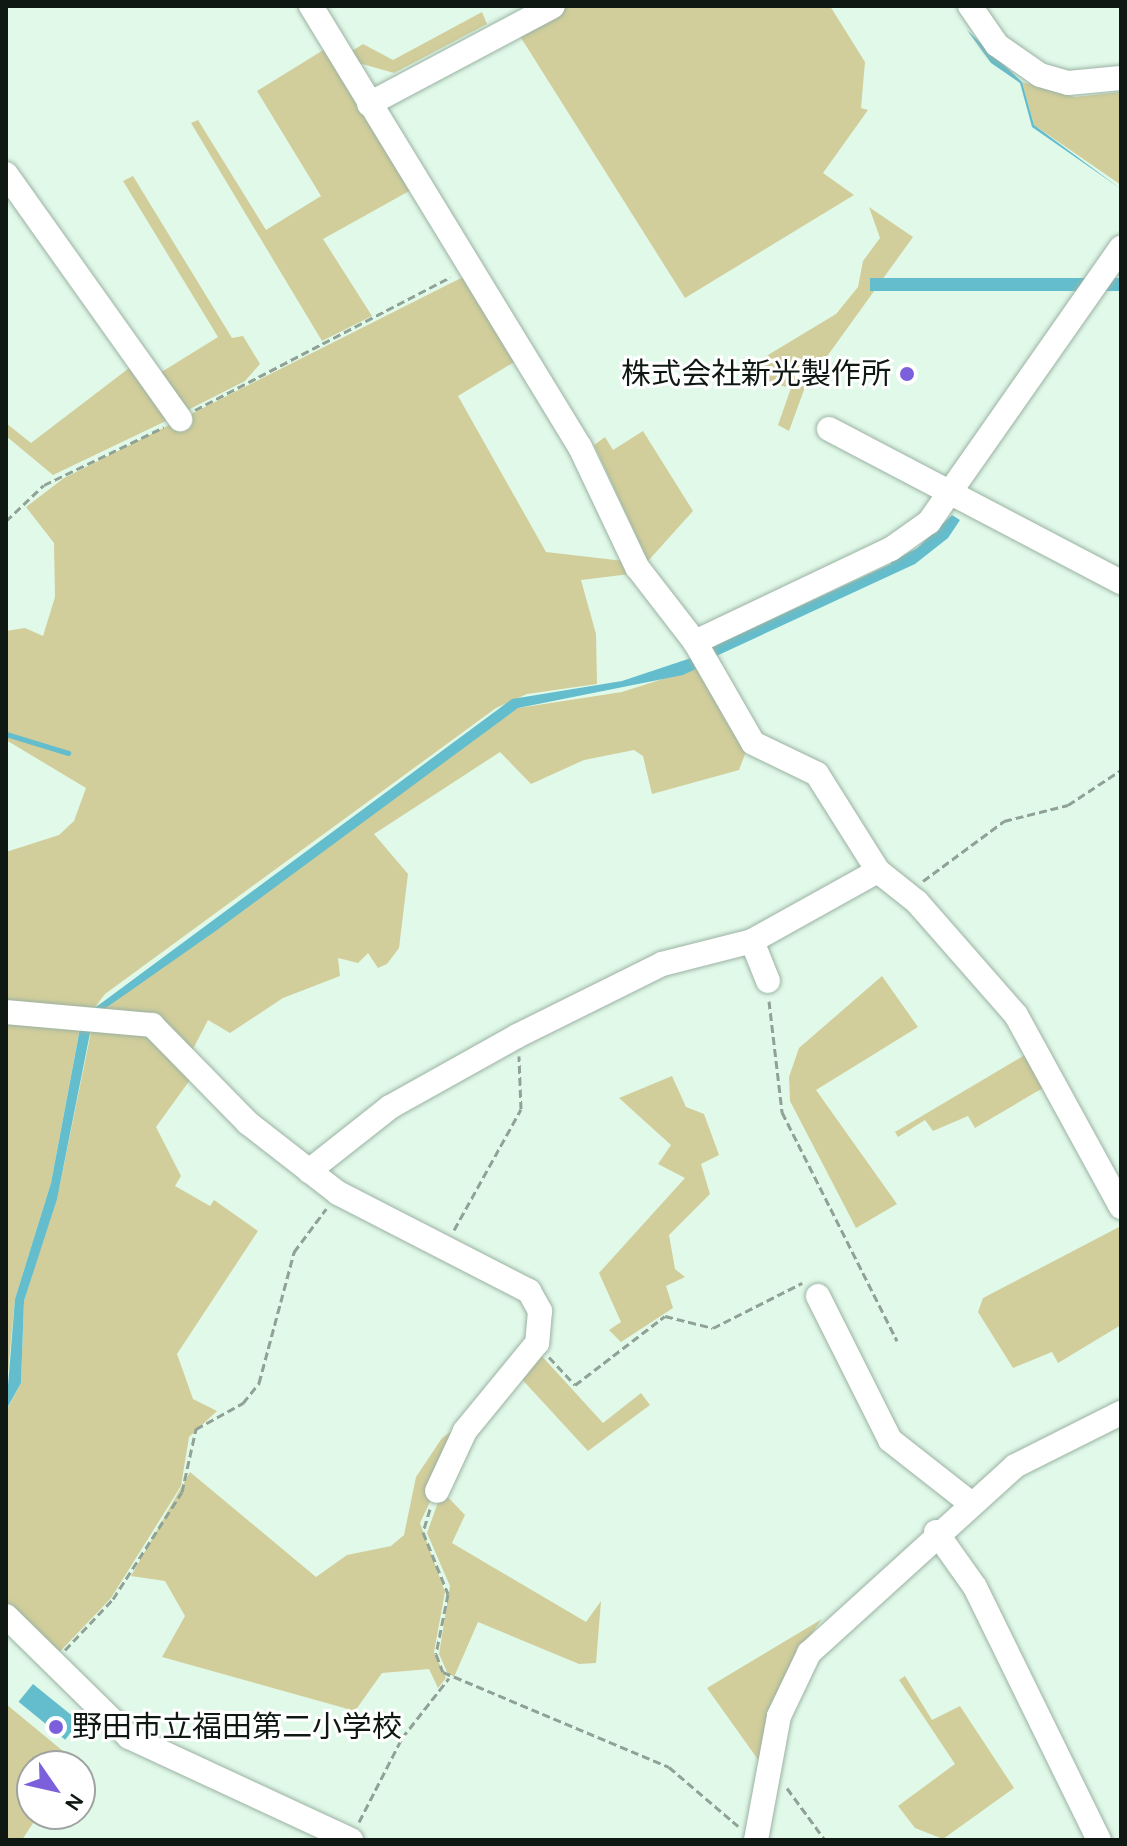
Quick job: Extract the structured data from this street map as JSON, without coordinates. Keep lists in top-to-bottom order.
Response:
{
  "places": ["株式会社新光製作所", "野田市立福田第二小学校"],
  "north": "bottom right"
}
